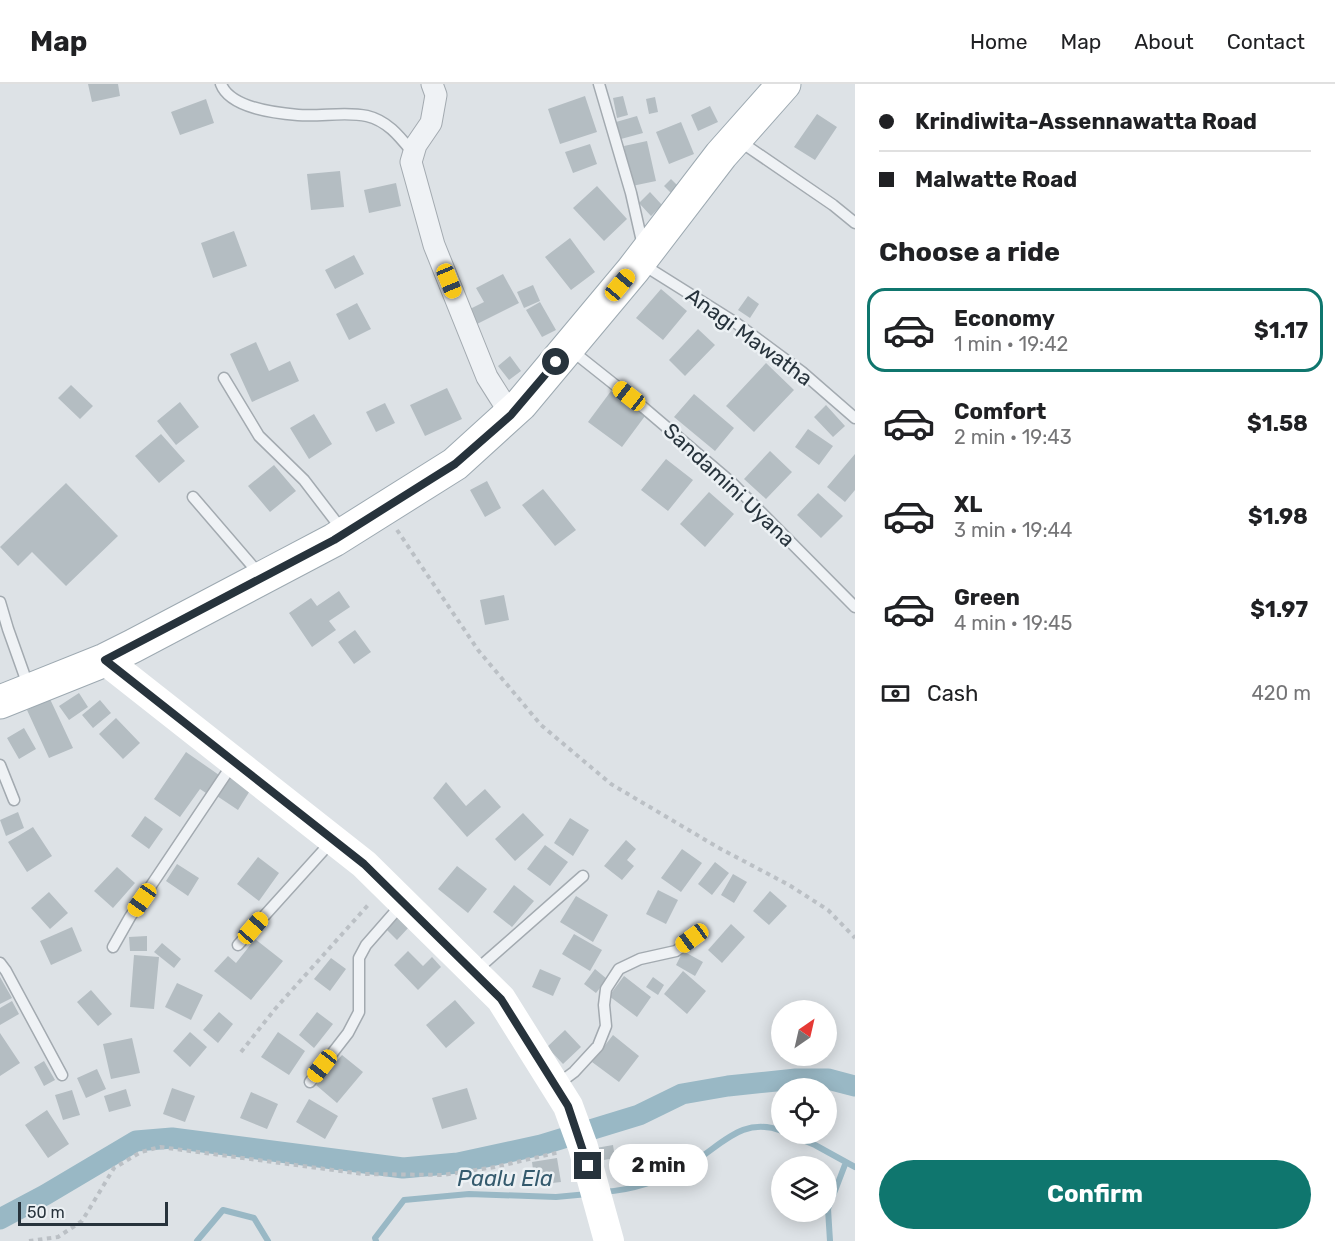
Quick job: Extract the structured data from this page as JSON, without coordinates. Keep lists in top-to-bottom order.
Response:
{
  "streets": {
    "lane": ["Anagi Mawatha", "Sandamini Uyana"]
  },
  "water": ["Paalu Ela"],
  "scale_bar": "50 m",
  "north": "top right",
  "page": {
    "header": "Map",
    "nav": [
      "Home",
      "Map",
      "About",
      "Contact"
    ],
    "banner": ["Krindiwita-Assennawatta Road", "Malwatte Road"],
    "heading": "Choose a ride",
    "list": [
      {
        "name": "Economy",
        "note": "1 min · 19:42",
        "value": "$1.17"
      },
      {
        "name": "Comfort",
        "note": "2 min · 19:43",
        "value": "$1.58"
      },
      {
        "name": "XL",
        "note": "3 min · 19:44",
        "value": "$1.98"
      },
      {
        "name": "Green",
        "note": "4 min · 19:45",
        "value": "$1.97"
      }
    ],
    "pay": ["Cash", "420 m"],
    "bubble": "2 min",
    "buttons": "Confirm",
    "scale": "50 m"
  }
}
